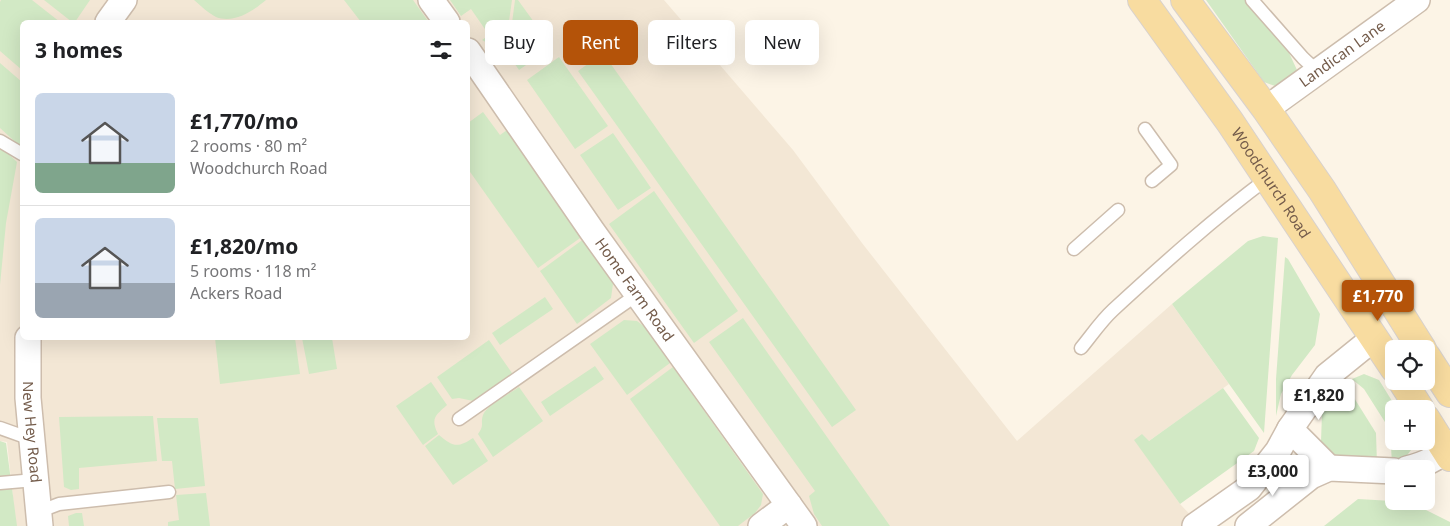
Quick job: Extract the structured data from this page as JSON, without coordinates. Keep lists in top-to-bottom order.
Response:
{
  "streets": {
    "main road": ["Woodchurch Road"],
    "street": ["Landican Lane", "Home Farm Road", "New Hey Road"]
  },
  "page": {
    "chip": [
      "Buy",
      "Rent",
      "Filters",
      "New"
    ],
    "heading": "3 homes",
    "list": [
      {
        "name": "£1,770/mo",
        "note": "2 rooms · 80 m² · Woodchurch Road"
      },
      {
        "name": "£1,820/mo",
        "note": "5 rooms · 118 m² · Ackers Road"
      }
    ],
    "price": ["£1,770", "£1,820", "£3,000"],
    "map_buttons": ["+", "−"]
  }
}
